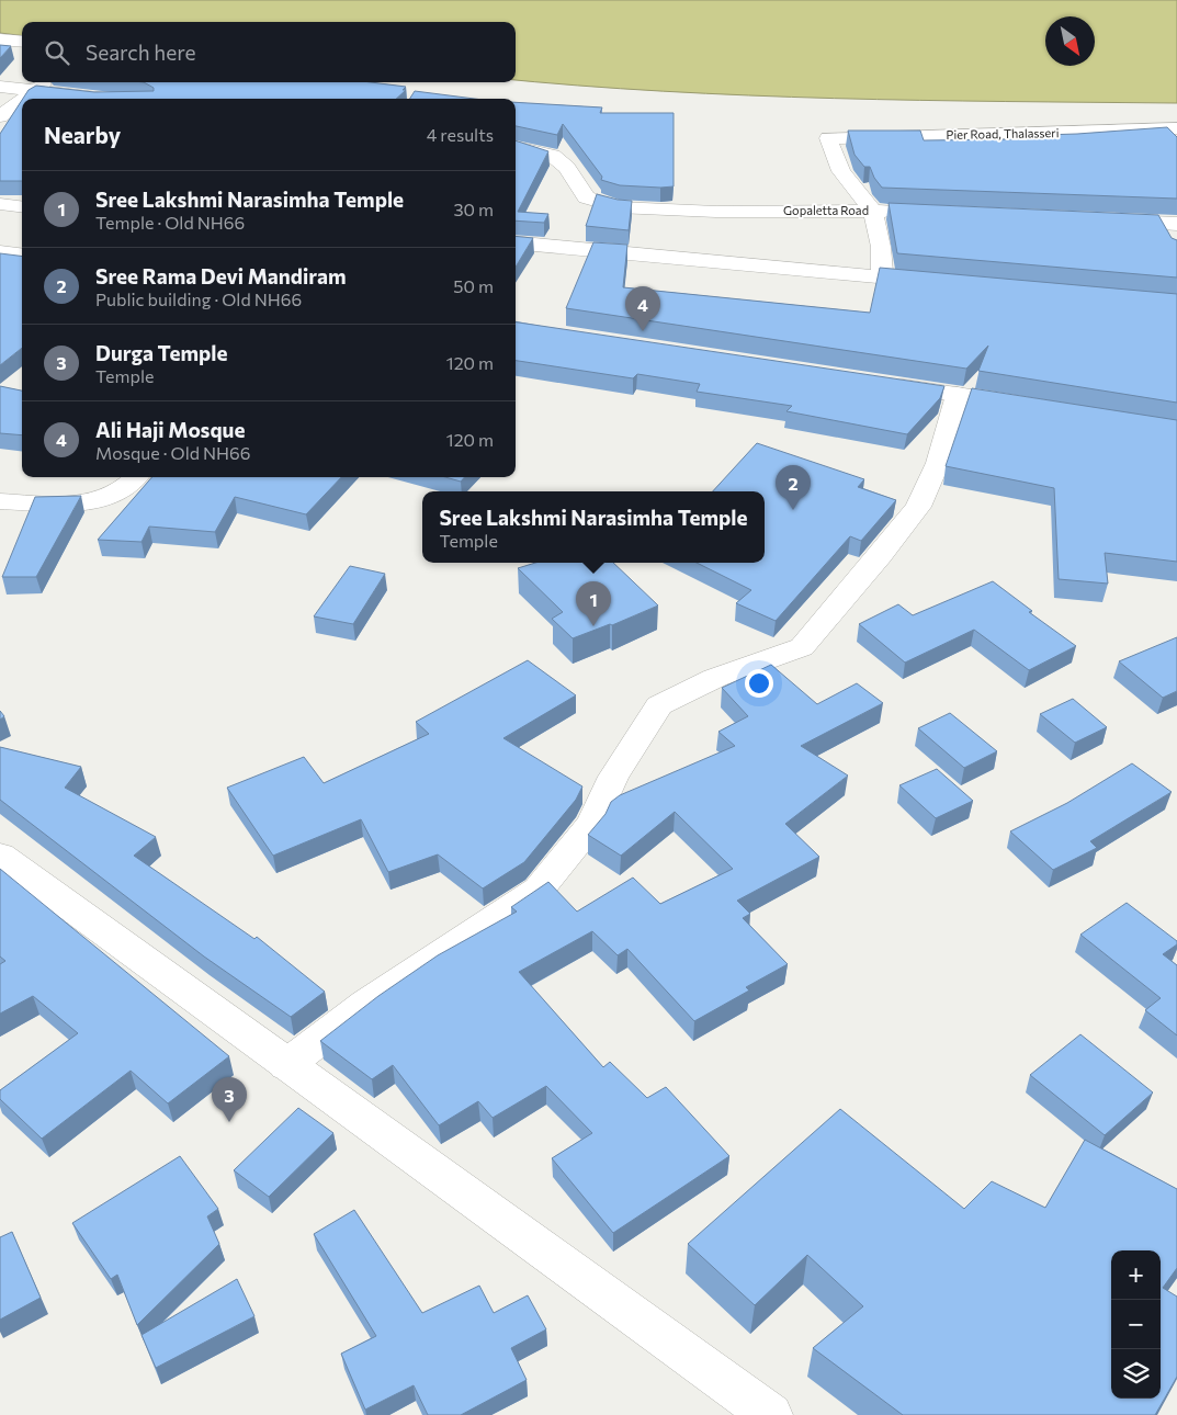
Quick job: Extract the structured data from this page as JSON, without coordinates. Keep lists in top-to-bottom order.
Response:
{
  "streets": {
    "street": ["Pier Road, Thalasseri", "Gopaletta Road"]
  },
  "crossings": [
    ["Pier Road, Thalasseri", "Gopaletta Road"]
  ],
  "north": "bottom right",
  "page": {
    "search": "Search here",
    "heading": ["Nearby", "4 results"],
    "list": [
      {
        "mark": "1",
        "name": "Sree Lakshmi Narasimha Temple",
        "note": "Temple · Old NH66",
        "value": "30 m"
      },
      {
        "mark": "2",
        "name": "Sree Rama Devi Mandiram",
        "note": "Public building · Old NH66",
        "value": "50 m"
      },
      {
        "mark": "3",
        "name": "Durga Temple",
        "note": "Temple",
        "value": "120 m"
      },
      {
        "mark": "4",
        "name": "Ali Haji Mosque",
        "note": "Mosque · Old NH66",
        "value": "120 m"
      }
    ],
    "pins": [
      "4",
      "2",
      "1",
      "3"
    ],
    "popup": ["Sree Lakshmi Narasimha Temple", "Temple"],
    "map_buttons": ["+", "−"]
  }
}
